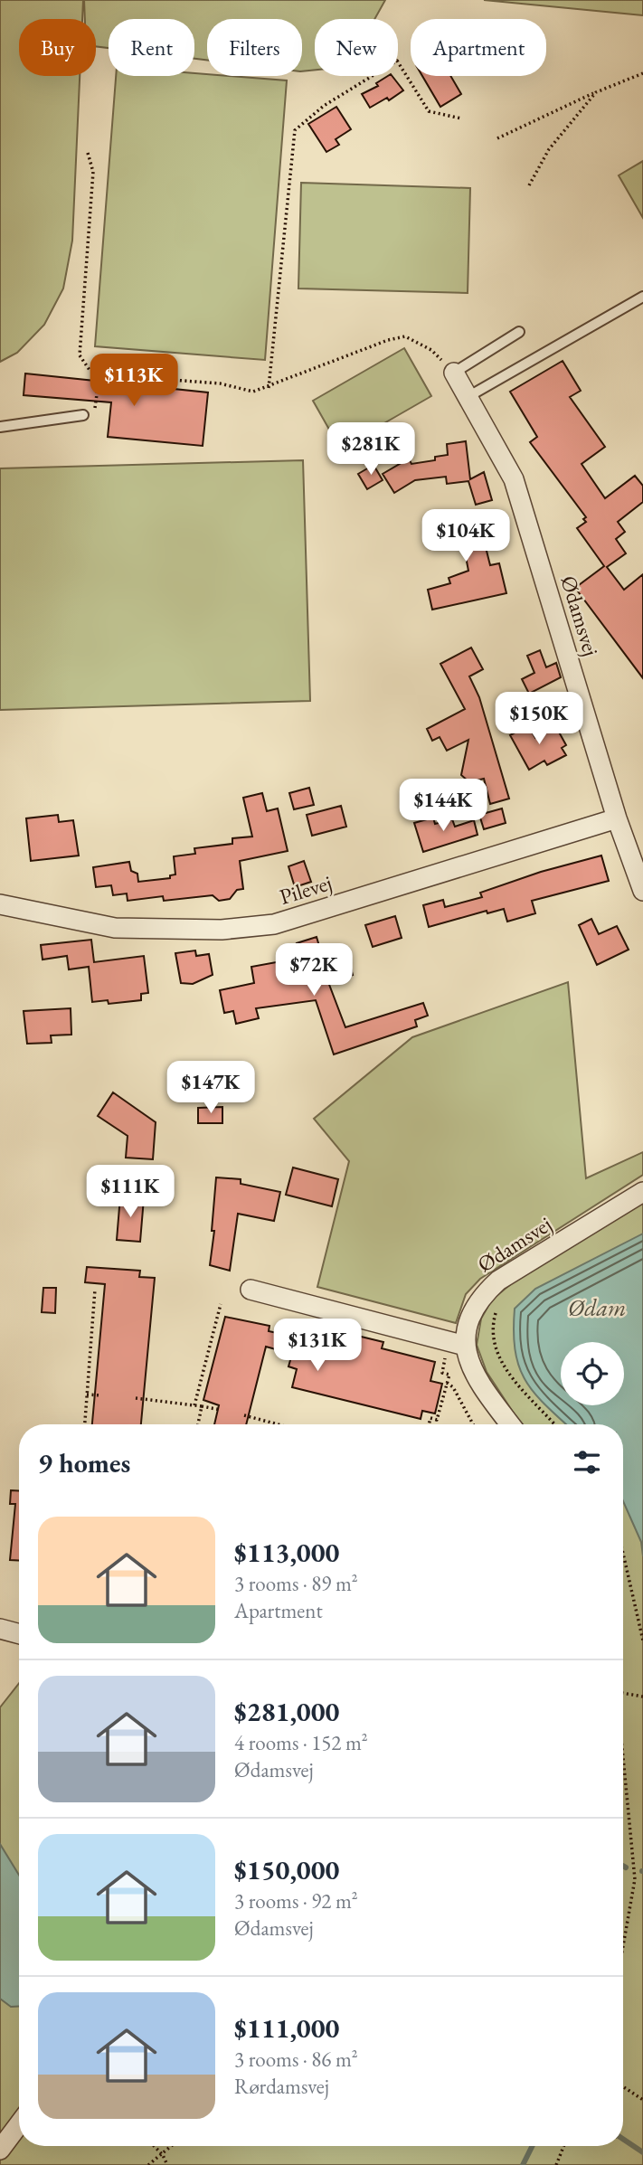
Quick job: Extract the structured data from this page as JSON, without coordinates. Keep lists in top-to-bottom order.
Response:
{
  "streets": {
    "street": ["Ødamsvej", "Pilevej"]
  },
  "crossings": [
    ["Ødamsvej", "Pilevej"]
  ],
  "water": ["Ødam"],
  "page": {
    "chip": [
      "Buy",
      "Rent",
      "Filters",
      "New",
      "Apartment"
    ],
    "price": [
      "$113K",
      "$281K",
      "$104K",
      "$150K",
      "$144K",
      "$72K",
      "$147K",
      "$111K",
      "$131K"
    ],
    "heading": "9 homes",
    "list": [
      {
        "name": "$113,000",
        "note": "3 rooms · 89 m² · Apartment"
      },
      {
        "name": "$281,000",
        "note": "4 rooms · 152 m² · Ødamsvej"
      },
      {
        "name": "$150,000",
        "note": "3 rooms · 92 m² · Ødamsvej"
      },
      {
        "name": "$111,000",
        "note": "3 rooms · 86 m² · Rørdamsvej"
      }
    ]
  }
}
